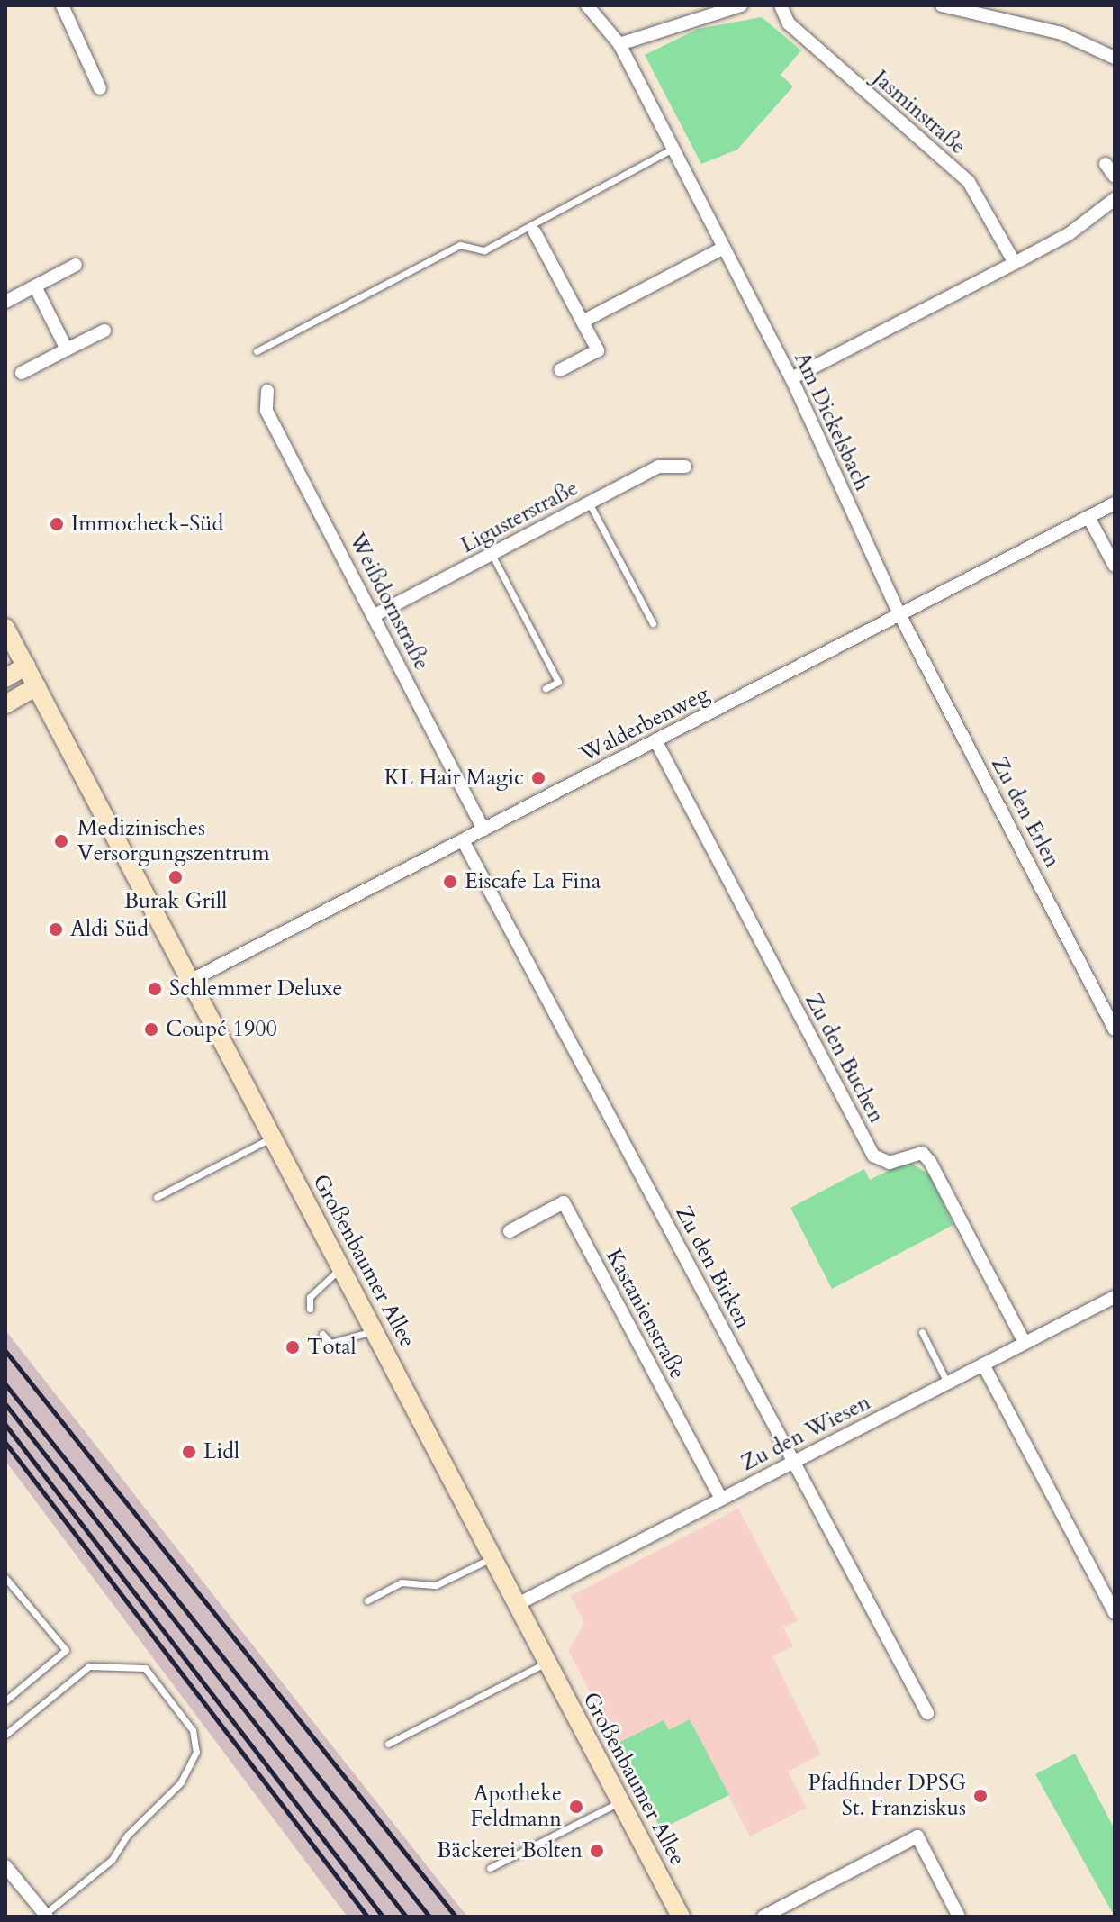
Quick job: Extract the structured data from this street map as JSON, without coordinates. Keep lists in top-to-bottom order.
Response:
{
  "streets": {
    "main road": ["Großenbaumer Allee"],
    "street": [
      "Jasminstraße",
      "Am Dickelsbach",
      "Ligusterstraße",
      "Weißdornstraße",
      "Walderbenweg",
      "Zu den Erlen",
      "Zu den Buchen",
      "Zu den Birken",
      "Kastanienstraße",
      "Zu den Wiesen"
    ]
  },
  "crossings": [
    ["Am Dickelsbach", "Walderbenweg"],
    ["Am Dickelsbach", "Zu den Erlen"],
    ["Ligusterstraße", "Weißdornstraße"],
    ["Weißdornstraße", "Walderbenweg"],
    ["Walderbenweg", "Zu den Erlen"],
    ["Walderbenweg", "Zu den Buchen"],
    ["Walderbenweg", "Großenbaumer Allee"],
    ["Walderbenweg", "Zu den Birken"],
    ["Zu den Buchen", "Zu den Wiesen"],
    ["Großenbaumer Allee", "Zu den Wiesen"],
    ["Zu den Birken", "Zu den Wiesen"],
    ["Kastanienstraße", "Zu den Wiesen"]
  ],
  "places": [
    "Immocheck-Süd",
    "KL Hair Magic",
    "Medizinisches Versorgungszentrum",
    "Burak Grill",
    "Eiscafe La Fina",
    "Aldi Süd",
    "Schlemmer Deluxe",
    "Coupé 1900",
    "Total",
    "Lidl",
    "Pfadfinder DPSG St. Franziskus",
    "Apotheke Feldmann",
    "Bäckerei Bolten"
  ]
}
